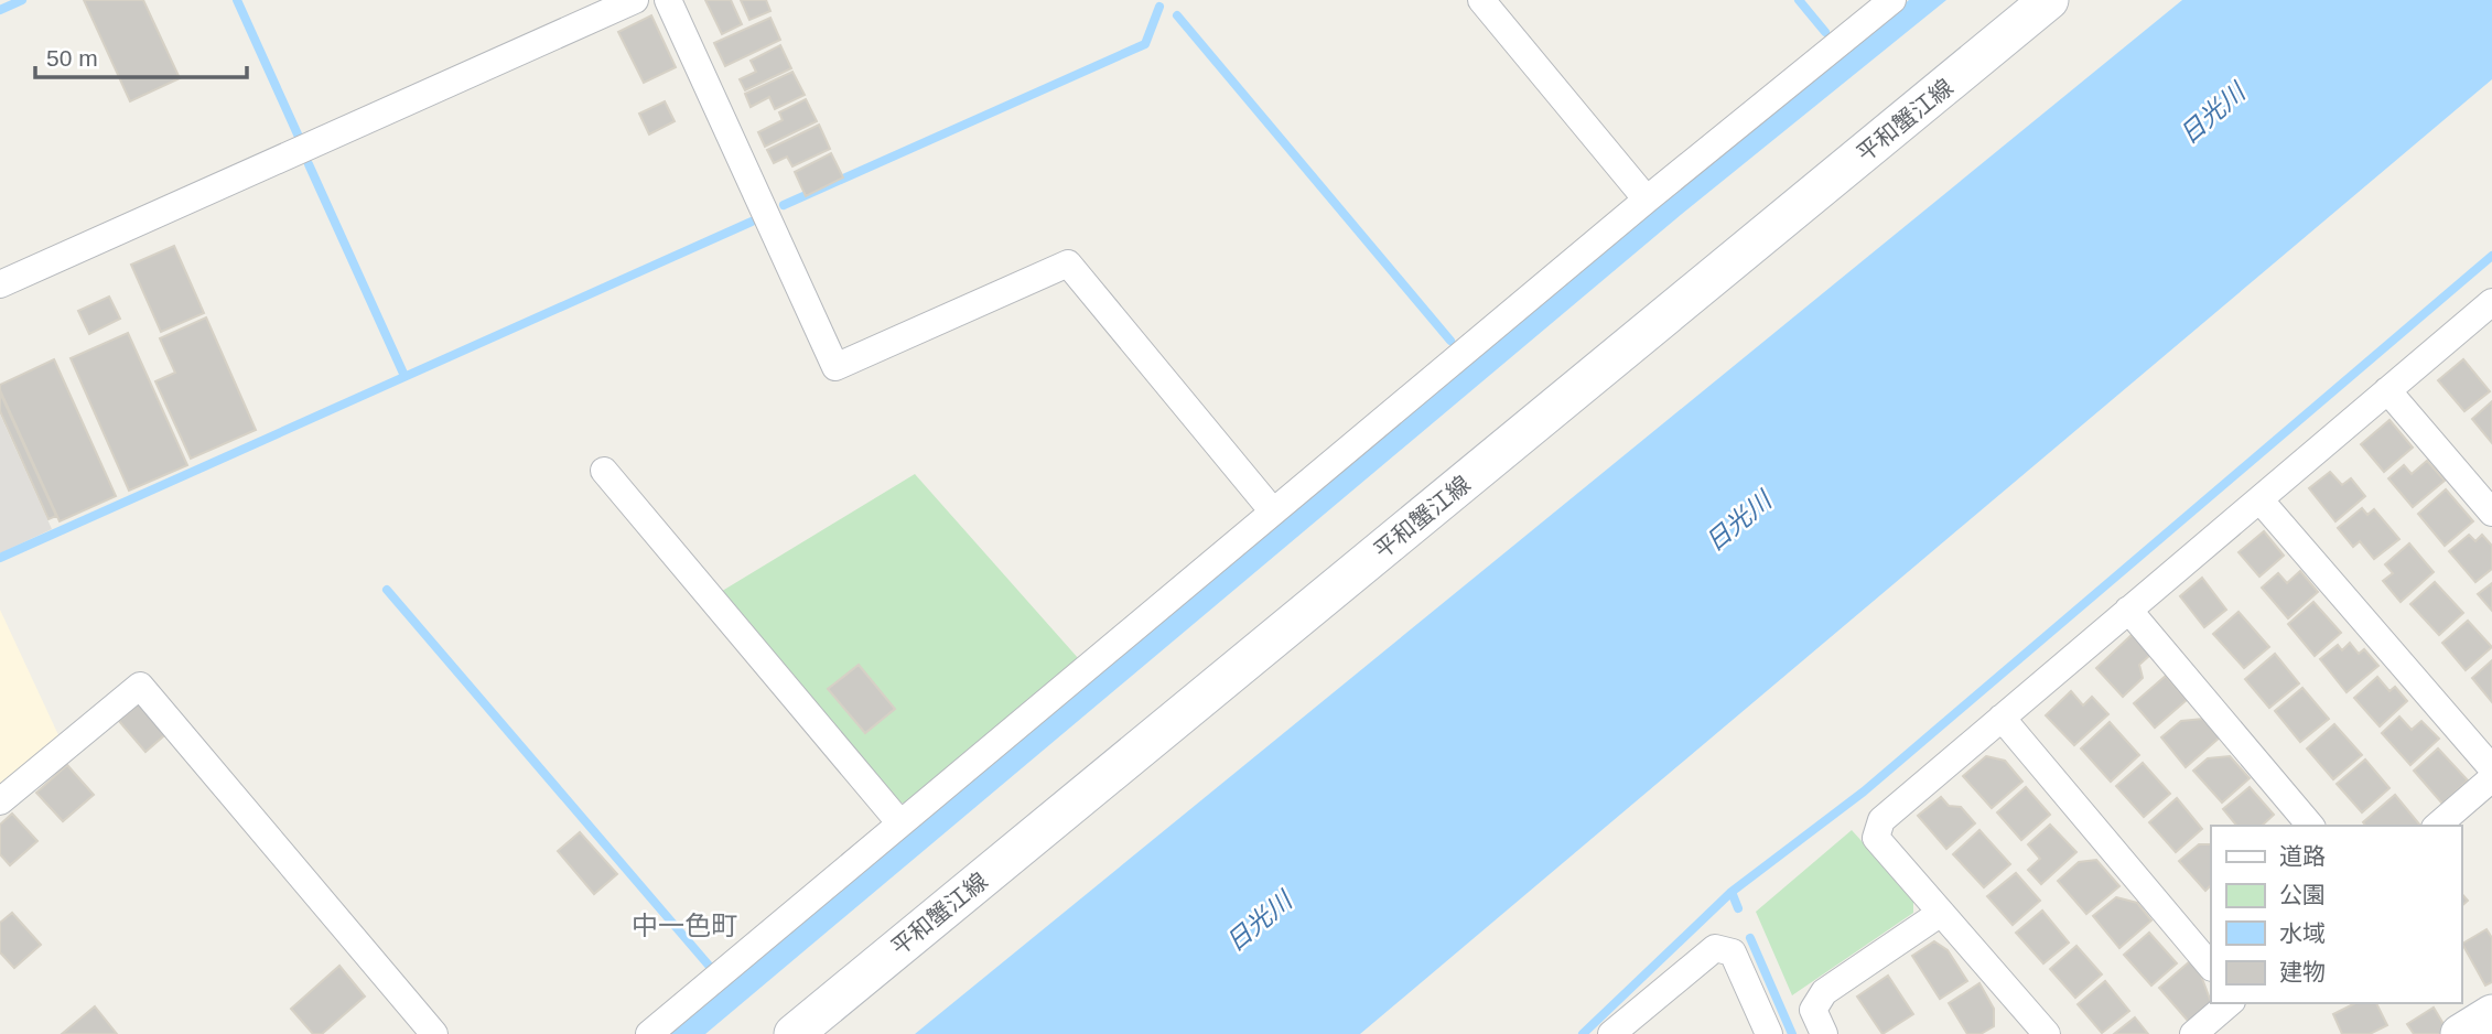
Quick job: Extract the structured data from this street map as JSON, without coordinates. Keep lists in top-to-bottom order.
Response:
{
  "streets": {
    "main road": ["平和蟹江線"]
  },
  "districts": ["中一色町"],
  "water": ["日光川"],
  "legend": [
    "道路",
    "公園",
    "水域",
    "建物"
  ],
  "scale_bar": "50 m"
}
